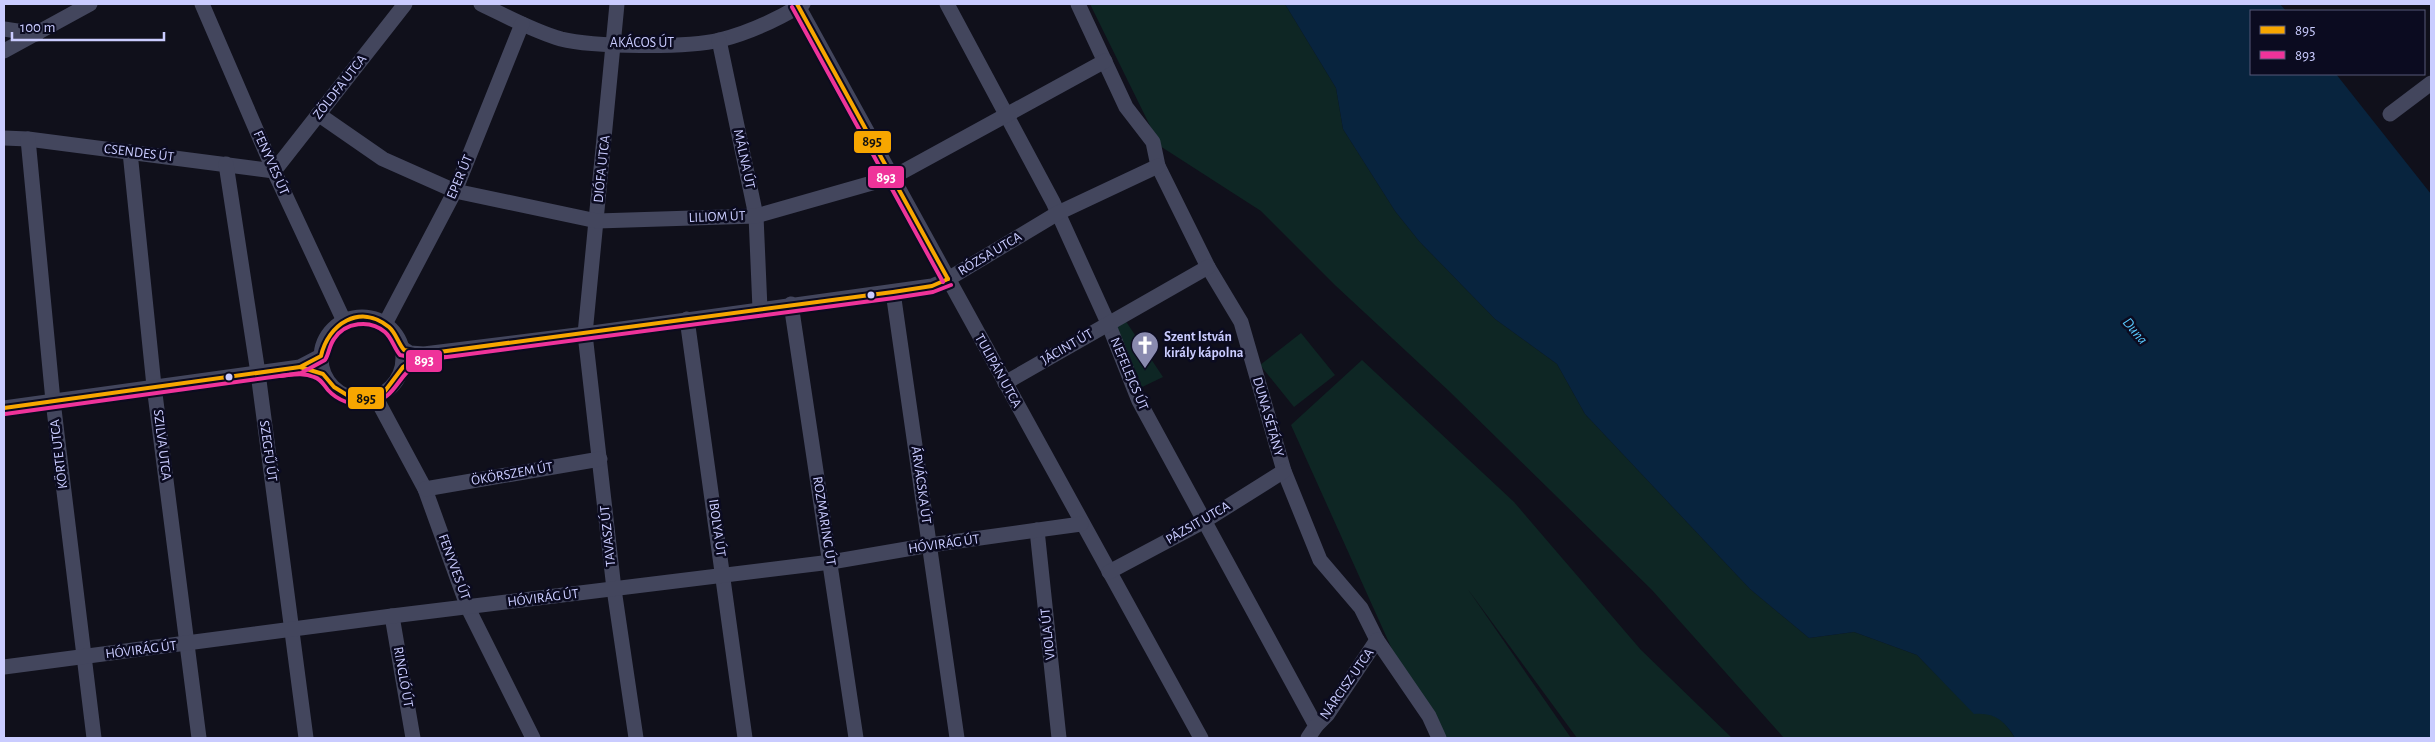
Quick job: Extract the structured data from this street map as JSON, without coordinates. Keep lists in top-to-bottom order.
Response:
{
  "streets": {
    "street": [
      "AKÁCOS ÚT",
      "ZÖLDFA UTCA",
      "CSENDES ÚT",
      "MÁLNA ÚT",
      "FENYVES ÚT",
      "DIÓFA UTCA",
      "EPER ÚT",
      "LILIOM ÚT",
      "RÓZSA UTCA",
      "JÁCINT ÚT",
      "TULIPÁN UTCA",
      "NEFELEJCS ÚT",
      "DUNA SÉTÁNY",
      "SZILVA UTCA",
      "SZEGFŰ ÚT",
      "KÖRTE UTCA",
      "ÖKÖRSZEM ÚT",
      "ÁRVÁCSKA ÚT",
      "ROZMARING ÚT",
      "PÁZSIT UTCA",
      "IBOLYA ÚT",
      "TAVASZ ÚT",
      "HÓVIRÁG ÚT",
      "VIOLA ÚT",
      "RINGLÓ ÚT",
      "NÁRCISZ UTCA"
    ]
  },
  "crossings": [
    ["AKÁCOS ÚT", "MÁLNA ÚT"],
    ["AKÁCOS ÚT", "DIÓFA UTCA"],
    ["AKÁCOS ÚT", "EPER ÚT"],
    ["AKÁCOS ÚT", "TULIPÁN UTCA"],
    ["ZÖLDFA UTCA", "CSENDES ÚT"],
    ["ZÖLDFA UTCA", "FENYVES ÚT"],
    ["ZÖLDFA UTCA", "LILIOM ÚT"],
    ["CSENDES ÚT", "FENYVES ÚT"],
    ["CSENDES ÚT", "SZILVA UTCA"],
    ["CSENDES ÚT", "SZEGFŰ ÚT"],
    ["CSENDES ÚT", "KÖRTE UTCA"],
    ["MÁLNA ÚT", "LILIOM ÚT"],
    ["MÁLNA ÚT", "RÓZSA UTCA"],
    ["FENYVES ÚT", "EPER ÚT"],
    ["FENYVES ÚT", "ÖKÖRSZEM ÚT"],
    ["FENYVES ÚT", "HÓVIRÁG ÚT"],
    ["DIÓFA UTCA", "LILIOM ÚT"],
    ["DIÓFA UTCA", "RÓZSA UTCA"],
    ["DIÓFA UTCA", "TAVASZ ÚT"],
    ["EPER ÚT", "LILIOM ÚT"],
    ["LILIOM ÚT", "TULIPÁN UTCA"],
    ["LILIOM ÚT", "NEFELEJCS ÚT"],
    ["LILIOM ÚT", "DUNA SÉTÁNY"],
    ["RÓZSA UTCA", "TULIPÁN UTCA"],
    ["RÓZSA UTCA", "NEFELEJCS ÚT"],
    ["RÓZSA UTCA", "DUNA SÉTÁNY"],
    ["RÓZSA UTCA", "ÁRVÁCSKA ÚT"],
    ["RÓZSA UTCA", "ROZMARING ÚT"],
    ["RÓZSA UTCA", "IBOLYA ÚT"],
    ["RÓZSA UTCA", "TAVASZ ÚT"],
    ["JÁCINT ÚT", "TULIPÁN UTCA"],
    ["JÁCINT ÚT", "NEFELEJCS ÚT"],
    ["JÁCINT ÚT", "DUNA SÉTÁNY"],
    ["TULIPÁN UTCA", "PÁZSIT UTCA"],
    ["TULIPÁN UTCA", "HÓVIRÁG ÚT"],
    ["NEFELEJCS ÚT", "PÁZSIT UTCA"],
    ["NEFELEJCS ÚT", "NÁRCISZ UTCA"],
    ["DUNA SÉTÁNY", "PÁZSIT UTCA"],
    ["DUNA SÉTÁNY", "NÁRCISZ UTCA"],
    ["SZILVA UTCA", "HÓVIRÁG ÚT"],
    ["SZEGFŰ ÚT", "HÓVIRÁG ÚT"],
    ["KÖRTE UTCA", "HÓVIRÁG ÚT"],
    ["ÖKÖRSZEM ÚT", "TAVASZ ÚT"],
    ["ÁRVÁCSKA ÚT", "HÓVIRÁG ÚT"],
    ["ROZMARING ÚT", "HÓVIRÁG ÚT"],
    ["IBOLYA ÚT", "HÓVIRÁG ÚT"],
    ["TAVASZ ÚT", "HÓVIRÁG ÚT"],
    ["HÓVIRÁG ÚT", "VIOLA ÚT"],
    ["HÓVIRÁG ÚT", "RINGLÓ ÚT"]
  ],
  "water": ["Duna"],
  "places": {
    "church": ["Szent István király kápolna"]
  },
  "lines": ["transit line 895", "transit line 893"],
  "legend": ["895", "893"],
  "scale_bar": "100 m"
}
